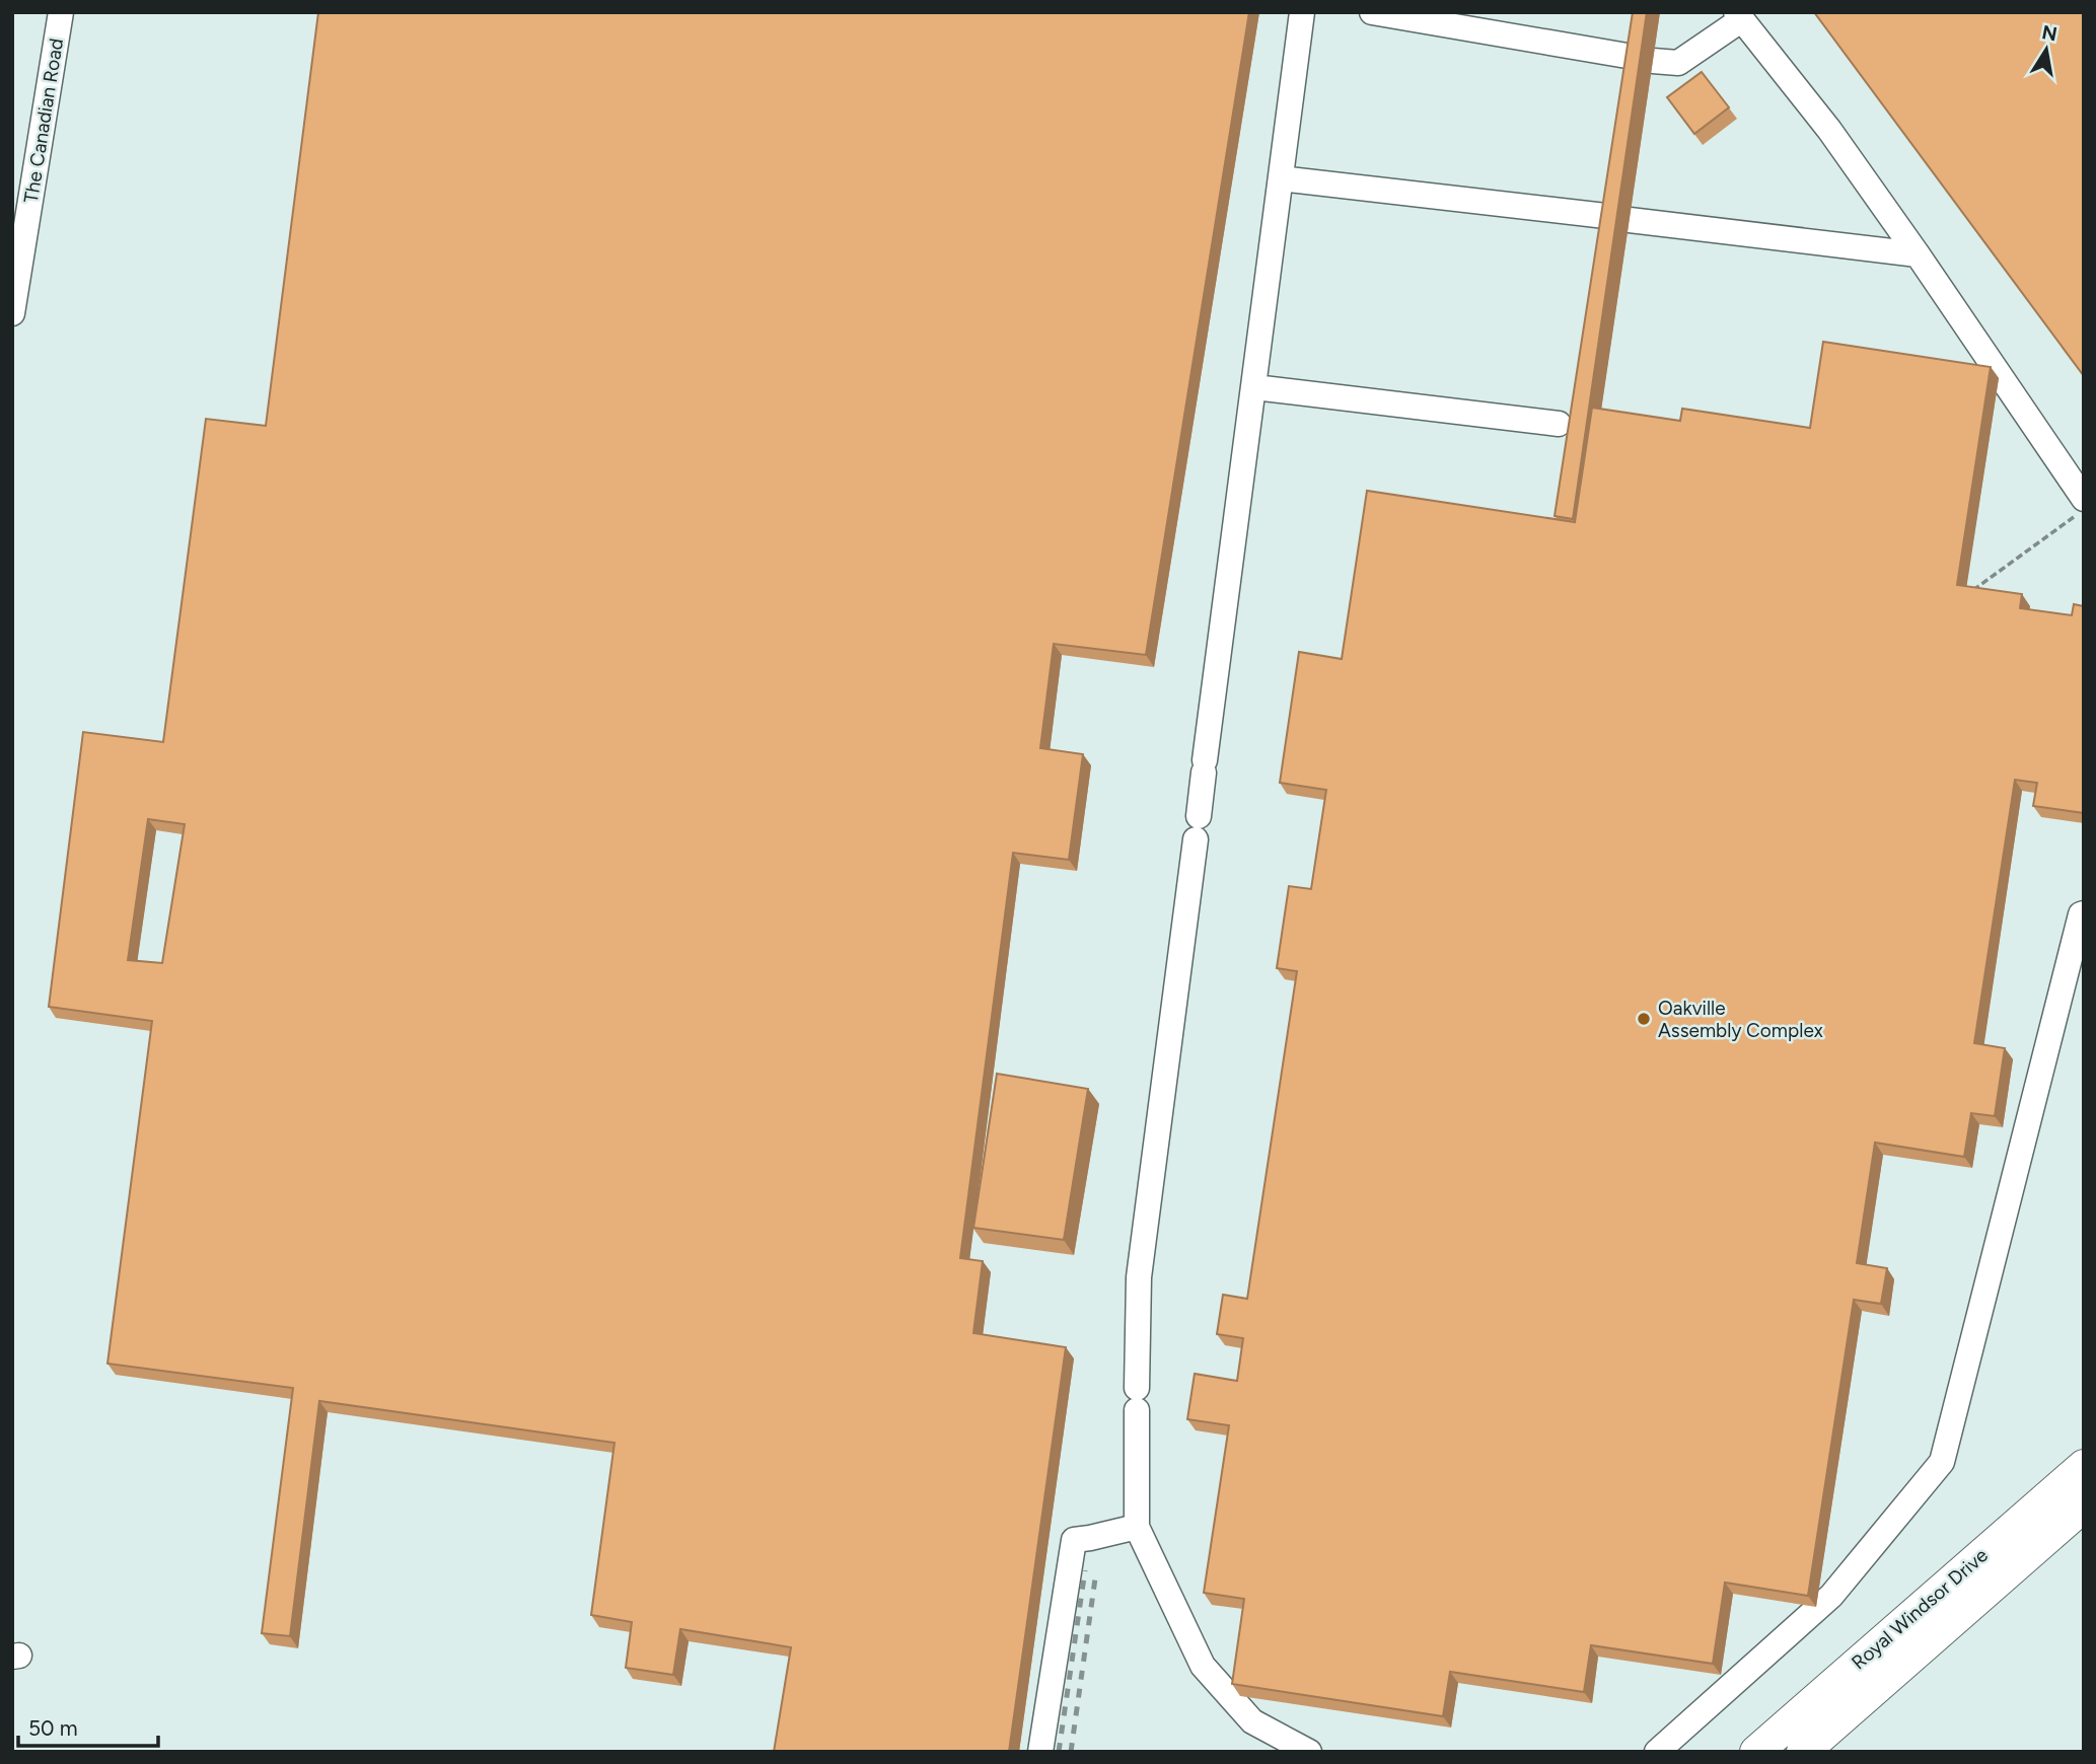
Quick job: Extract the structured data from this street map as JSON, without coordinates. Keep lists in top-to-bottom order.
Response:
{
  "streets": {
    "main road": ["Royal Windsor Drive"],
    "street": ["The Canadian Road"]
  },
  "places": ["Oakville Assembly Complex"],
  "scale_bar": "50 m",
  "north": "top"
}
